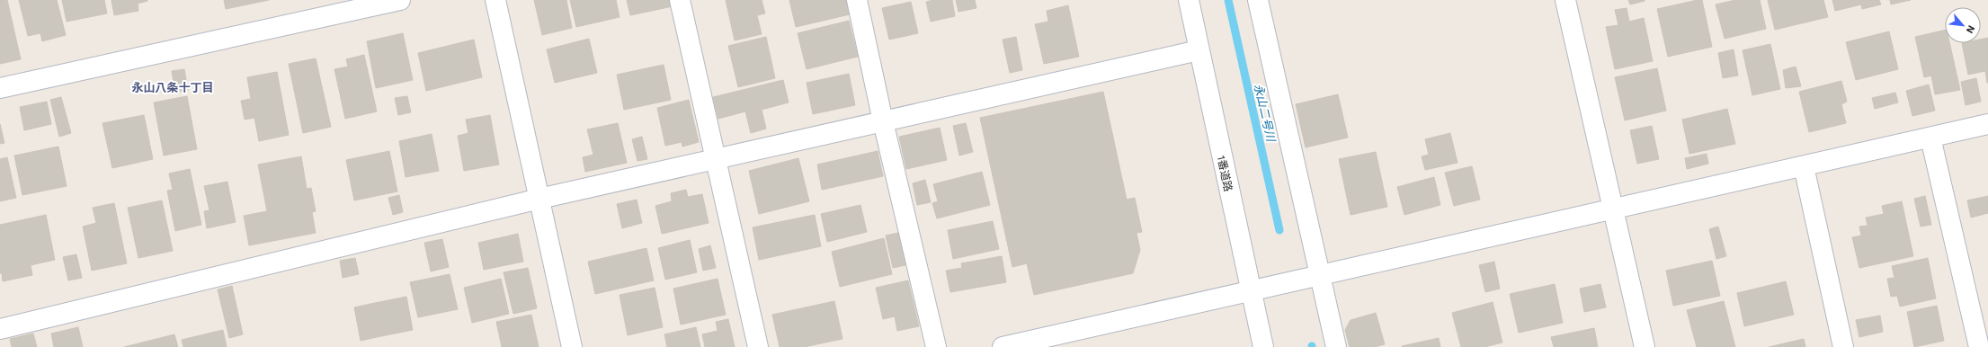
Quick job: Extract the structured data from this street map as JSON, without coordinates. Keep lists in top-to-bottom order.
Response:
{
  "streets": {
    "street": ["1番道路"]
  },
  "districts": ["永山八条十丁目"],
  "water": ["永山二号川"],
  "north": "bottom right"
}
